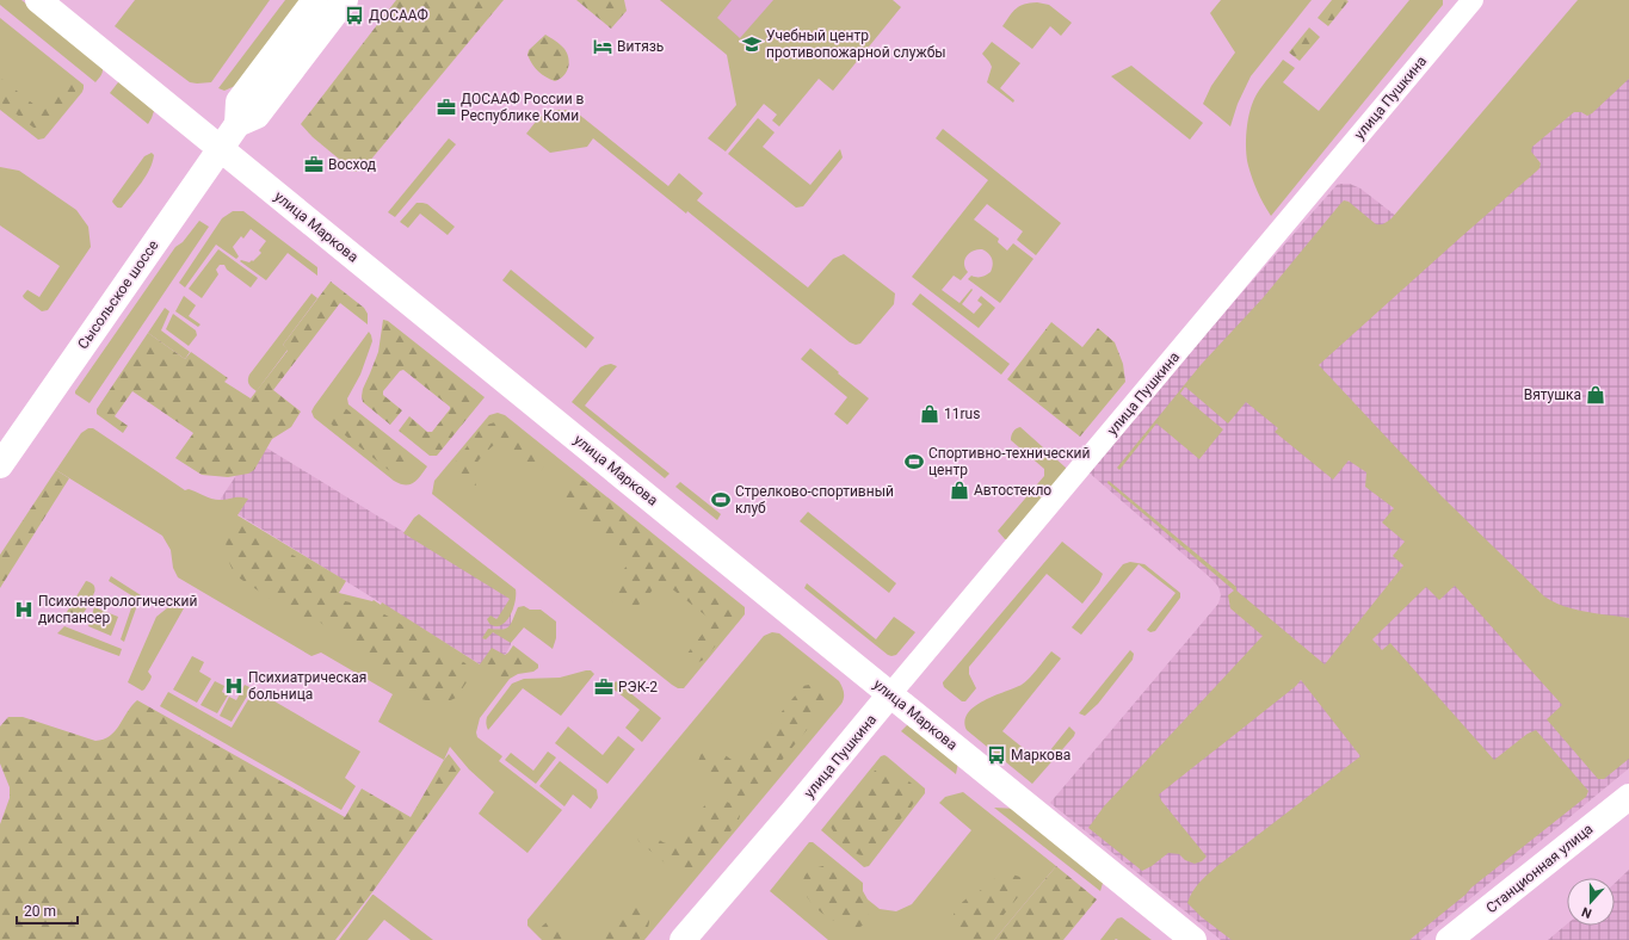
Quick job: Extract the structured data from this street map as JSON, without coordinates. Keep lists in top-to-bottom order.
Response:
{
  "streets": {
    "street": [
      "улица Пушкина",
      "улица Маркова",
      "Сысольское шоссе",
      "Станционная улица"
    ]
  },
  "crossings": [
    ["улица Пушкина", "улица Маркова"],
    ["улица Маркова", "Сысольское шоссе"]
  ],
  "places": {
    "bus stop": ["ДОСААФ", "Маркова"],
    "school or university": ["Учебный центр противопожарной службы"],
    "hotel": ["Витязь"],
    "office": ["ДОСААФ России в Республике Коми", "Восход", "РЭК-2"],
    "shop": ["Вятушка", "11rus", "Автостекло"],
    "sports": ["Спортивно-технический центр", "Стрелково-спортивный клуб"],
    "hospital": ["Психоневрологический диспансер", "Психиатрическая больница"]
  },
  "scale_bar": "20 m",
  "north": "bottom"
}
